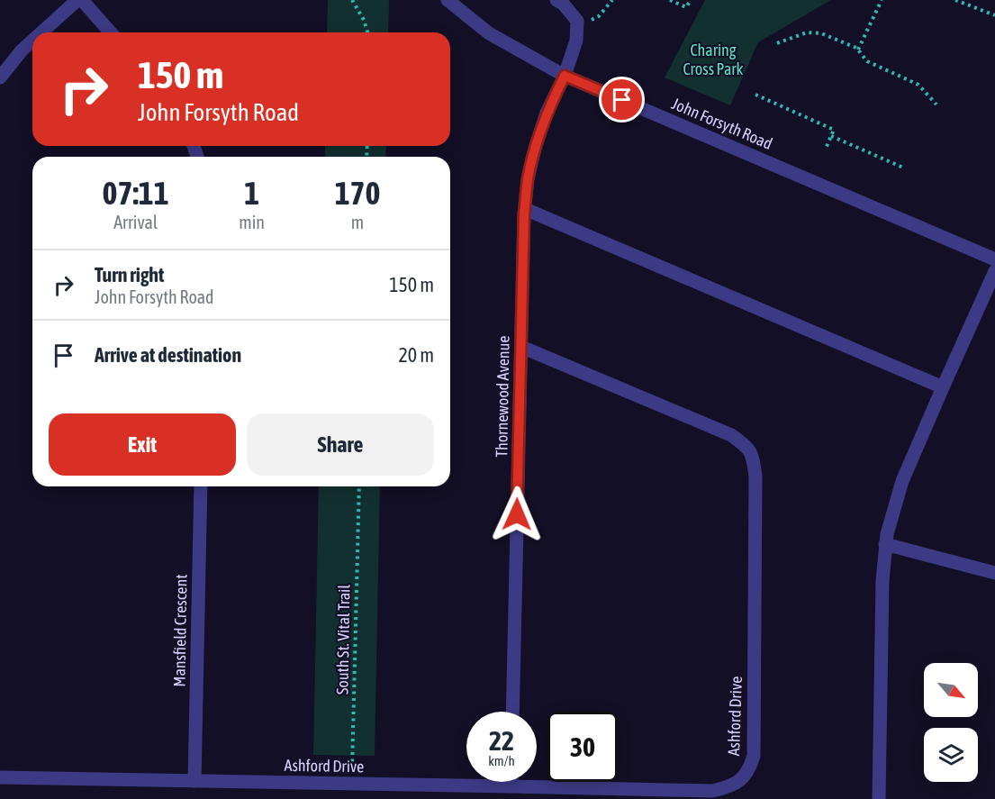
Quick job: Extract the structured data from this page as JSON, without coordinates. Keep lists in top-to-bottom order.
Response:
{
  "streets": {
    "street": [
      "John Forsyth Road",
      "Thornewood Avenue",
      "Mansfield Crescent",
      "Ashford Drive"
    ],
    "path": ["South St. Vital Trail"]
  },
  "crossings": [
    ["John Forsyth Road", "Thornewood Avenue"],
    ["Thornewood Avenue", "Ashford Drive"],
    ["Mansfield Crescent", "Ashford Drive"],
    ["South St. Vital Trail", "Ashford Drive"]
  ],
  "parks": ["Charing Cross Park"],
  "north": "bottom right",
  "page": {
    "turn": ["150 m", "John Forsyth Road"],
    "eta": [
      "07:11",
      "Arrival",
      "1",
      "min",
      "170",
      "m"
    ],
    "list": [
      {
        "name": "Turn right",
        "note": "John Forsyth Road",
        "value": "150 m"
      },
      {
        "name": "Arrive at destination",
        "value": "20 m"
      }
    ],
    "buttons": ["Exit", "Share"],
    "speed": "22 km/h",
    "limit": "30"
  }
}
